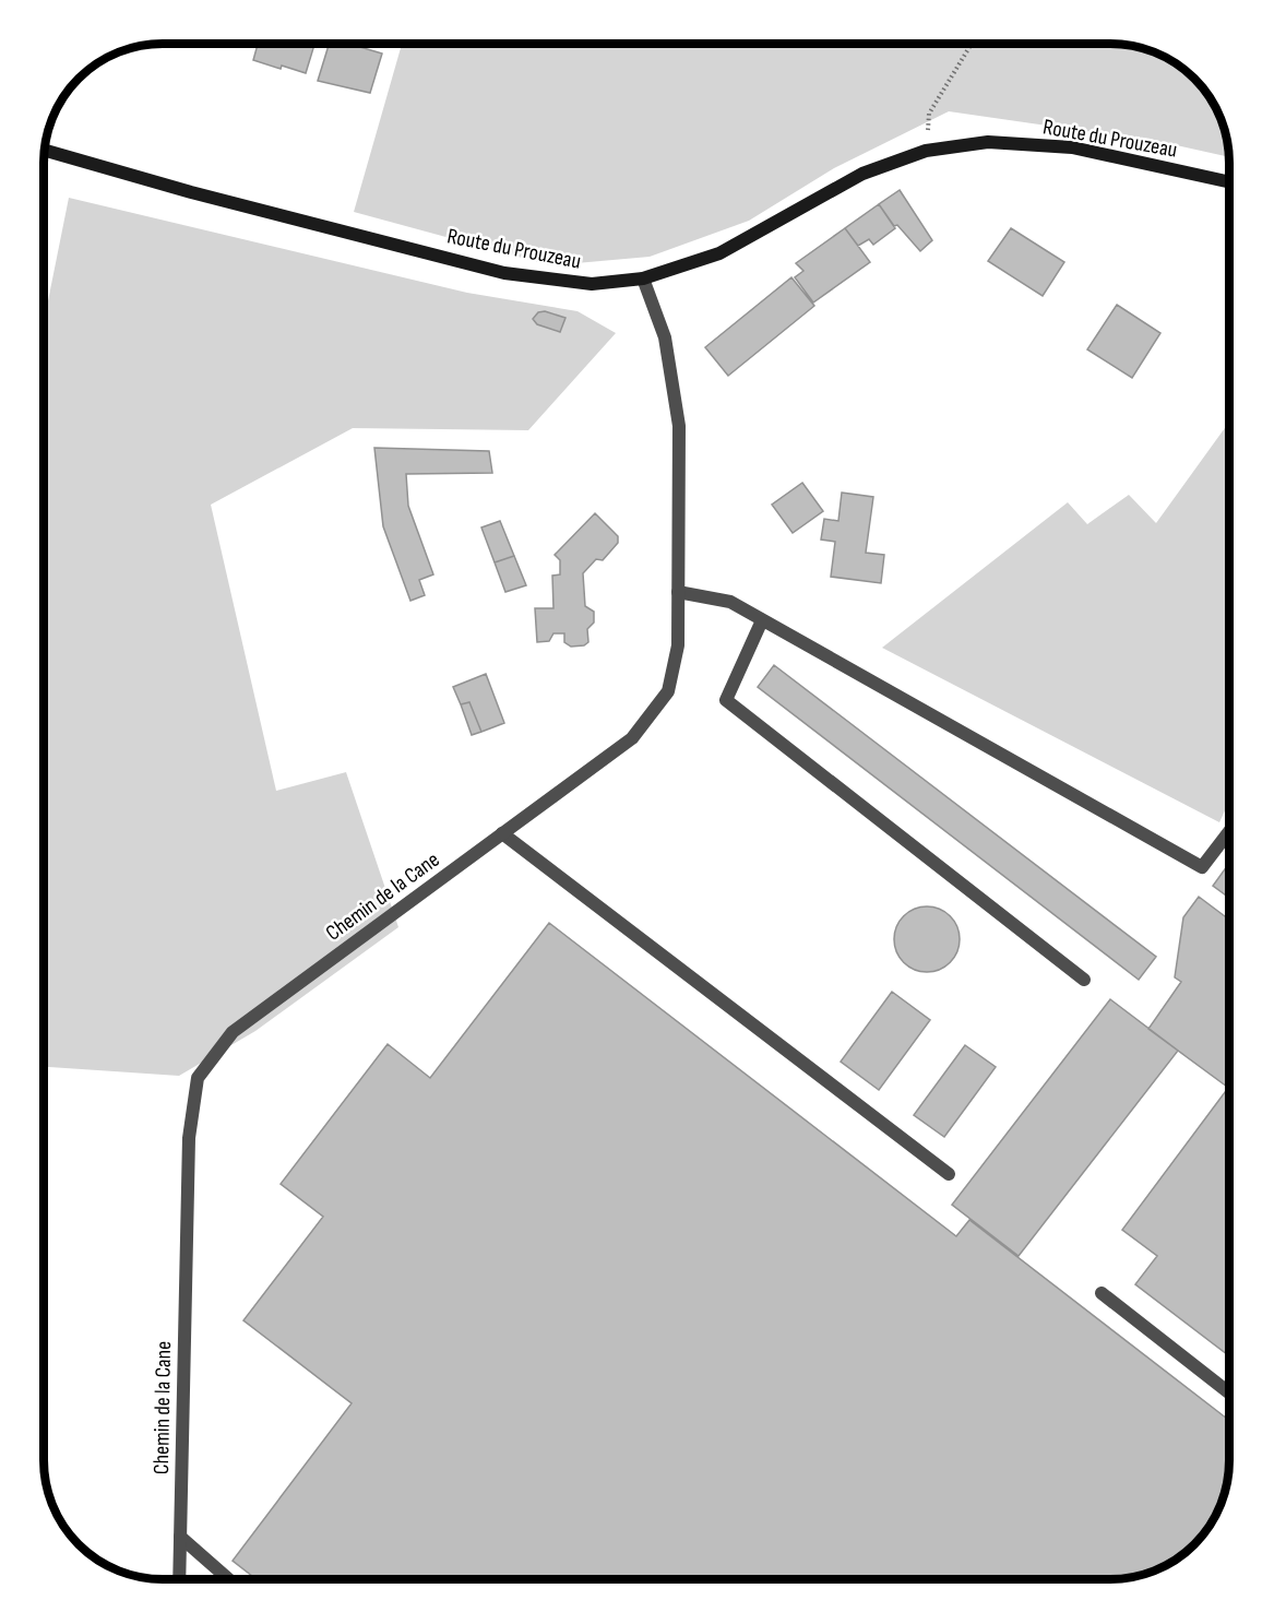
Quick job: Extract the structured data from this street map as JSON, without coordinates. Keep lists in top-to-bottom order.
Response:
{
  "streets": {
    "street": ["Route du Prouzeau", "Chemin de la Cane"]
  },
  "crossings": [
    ["Route du Prouzeau", "Chemin de la Cane"]
  ]
}
